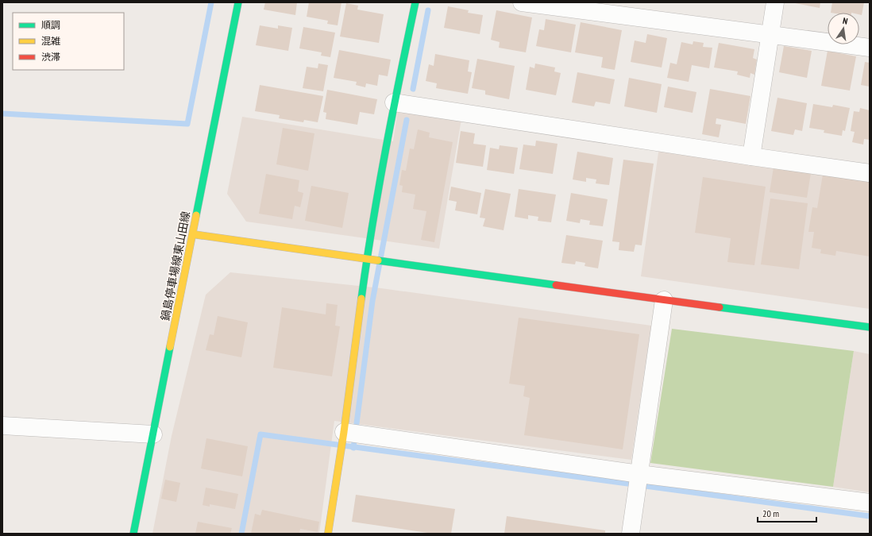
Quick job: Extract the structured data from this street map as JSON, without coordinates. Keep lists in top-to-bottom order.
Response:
{
  "streets": {
    "street": ["鍋島停車場線東山田線"]
  },
  "legend": ["順調", "混雑", "渋滞"],
  "scale_bar": "20 m",
  "north": "top"
}
